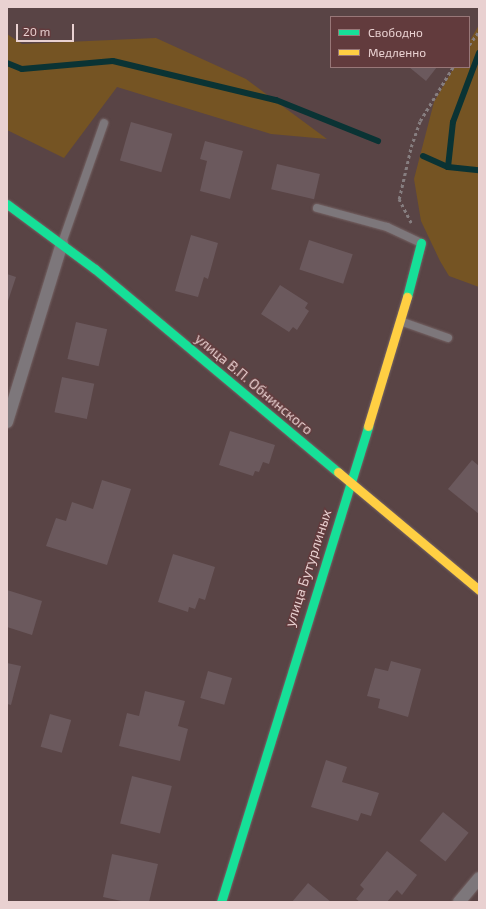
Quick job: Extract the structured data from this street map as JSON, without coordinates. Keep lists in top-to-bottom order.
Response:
{
  "streets": {
    "street": ["улица В.П. Обнинского", "улица Бутурлиных"]
  },
  "crossings": [
    ["улица В.П. Обнинского", "улица Бутурлиных"]
  ],
  "legend": ["Свободно", "Медленно"],
  "scale_bar": "20 m"
}
